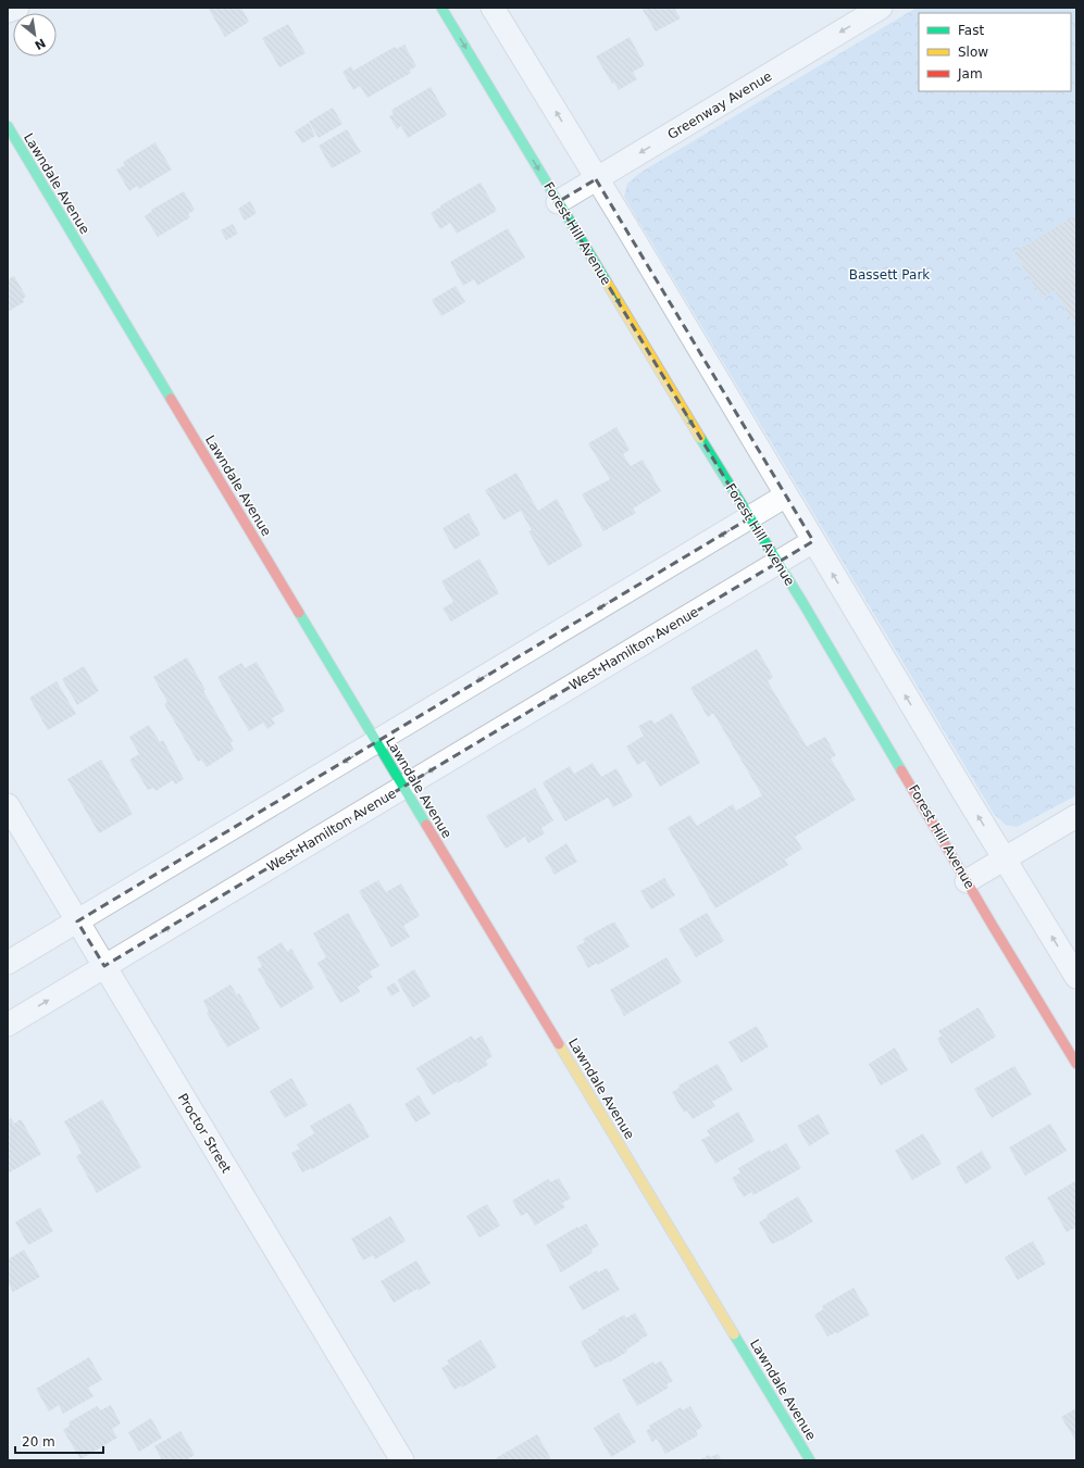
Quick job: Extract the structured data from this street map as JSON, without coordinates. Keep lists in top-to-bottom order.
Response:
{
  "streets": {
    "street": [
      "Greenway Avenue",
      "Lawndale Avenue",
      "Forest Hill Avenue",
      "West Hamilton Avenue",
      "Proctor Street"
    ]
  },
  "crossings": [
    ["Greenway Avenue", "Forest Hill Avenue"],
    ["Lawndale Avenue", "West Hamilton Avenue"],
    ["Forest Hill Avenue", "West Hamilton Avenue"],
    ["West Hamilton Avenue", "Proctor Street"]
  ],
  "one_way": ["Greenway Avenue"],
  "parks": ["Bassett Park"],
  "legend": ["Fast", "Slow", "Jam"],
  "scale_bar": "20 m",
  "north": "bottom right"
}
